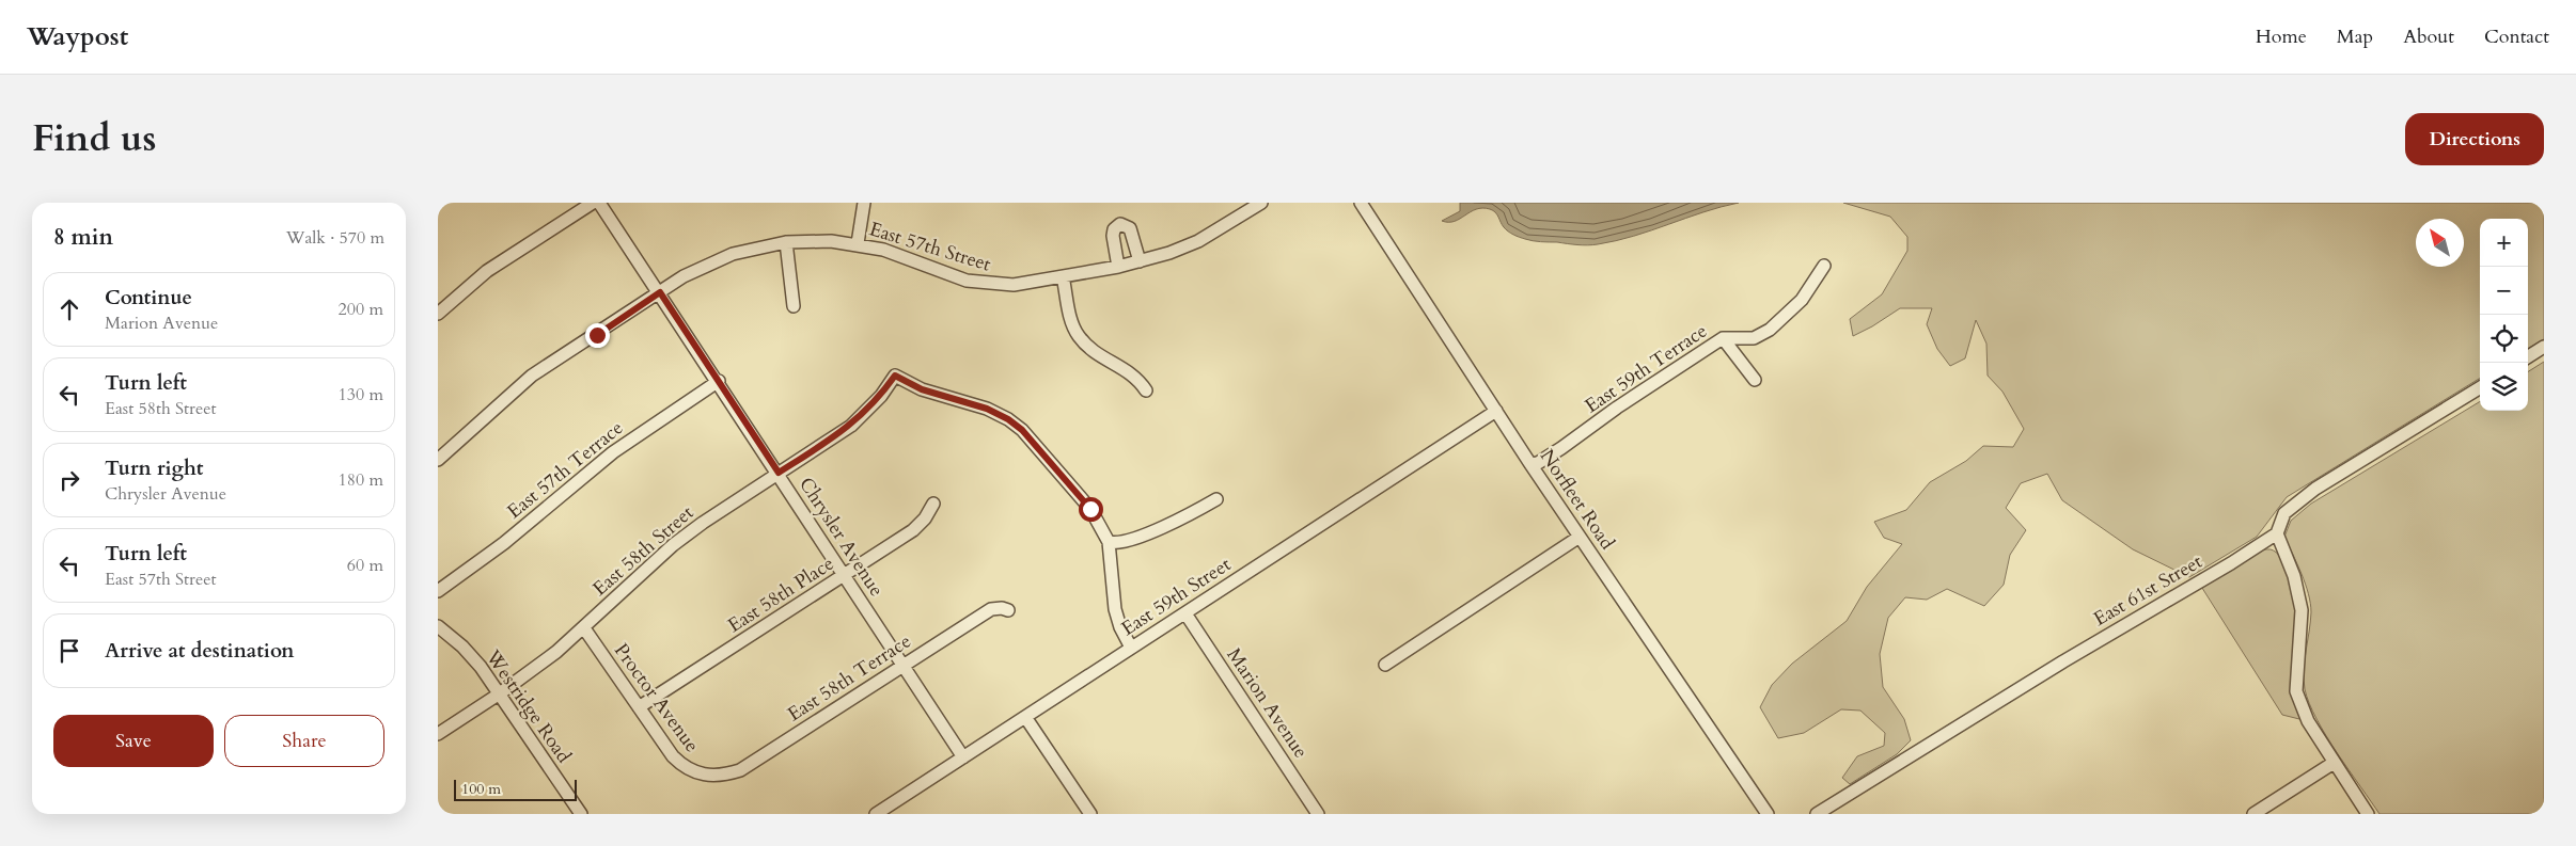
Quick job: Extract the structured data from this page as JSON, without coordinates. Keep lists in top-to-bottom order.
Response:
{
  "streets": {
    "street": [
      "East 57th Street",
      "East 59th Terrace",
      "East 57th Terrace",
      "Norfleet Road",
      "Chrysler Avenue",
      "East 58th Street",
      "East 61st Street",
      "East 58th Place",
      "East 59th Street",
      "East 58th Terrace",
      "Proctor Avenue",
      "Marion Avenue",
      "Westridge Road"
    ]
  },
  "crossings": [
    ["East 57th Street", "Chrysler Avenue"],
    ["East 59th Terrace", "Norfleet Road"],
    ["East 57th Terrace", "Chrysler Avenue"],
    ["Norfleet Road", "East 59th Street"],
    ["Chrysler Avenue", "East 58th Street"],
    ["Chrysler Avenue", "East 58th Place"],
    ["Chrysler Avenue", "East 59th Street"],
    ["Chrysler Avenue", "East 58th Terrace"],
    ["East 58th Street", "Proctor Avenue"],
    ["East 58th Street", "Westridge Road"],
    ["East 58th Place", "Proctor Avenue"],
    ["East 59th Street", "Marion Avenue"],
    ["East 58th Terrace", "Proctor Avenue"]
  ],
  "scale_bar": "100 m",
  "north": "top left",
  "page": {
    "header": "Waypost",
    "nav": [
      "Home",
      "Map",
      "About",
      "Contact"
    ],
    "title": "Find us",
    "buttons": [
      "Directions",
      ["Save", "Share"]
    ],
    "heading": ["8 min", "Walk · 570 m"],
    "map_buttons": ["+", "−"],
    "list": [
      ["Continue", "Marion Avenue", "200 m"],
      ["Turn left", "East 58th Street", "130 m"],
      ["Turn right", "Chrysler Avenue", "180 m"],
      ["Turn left", "East 57th Street", "60 m"],
      "Arrive at destination"
    ],
    "scale": "100 m"
  }
}
